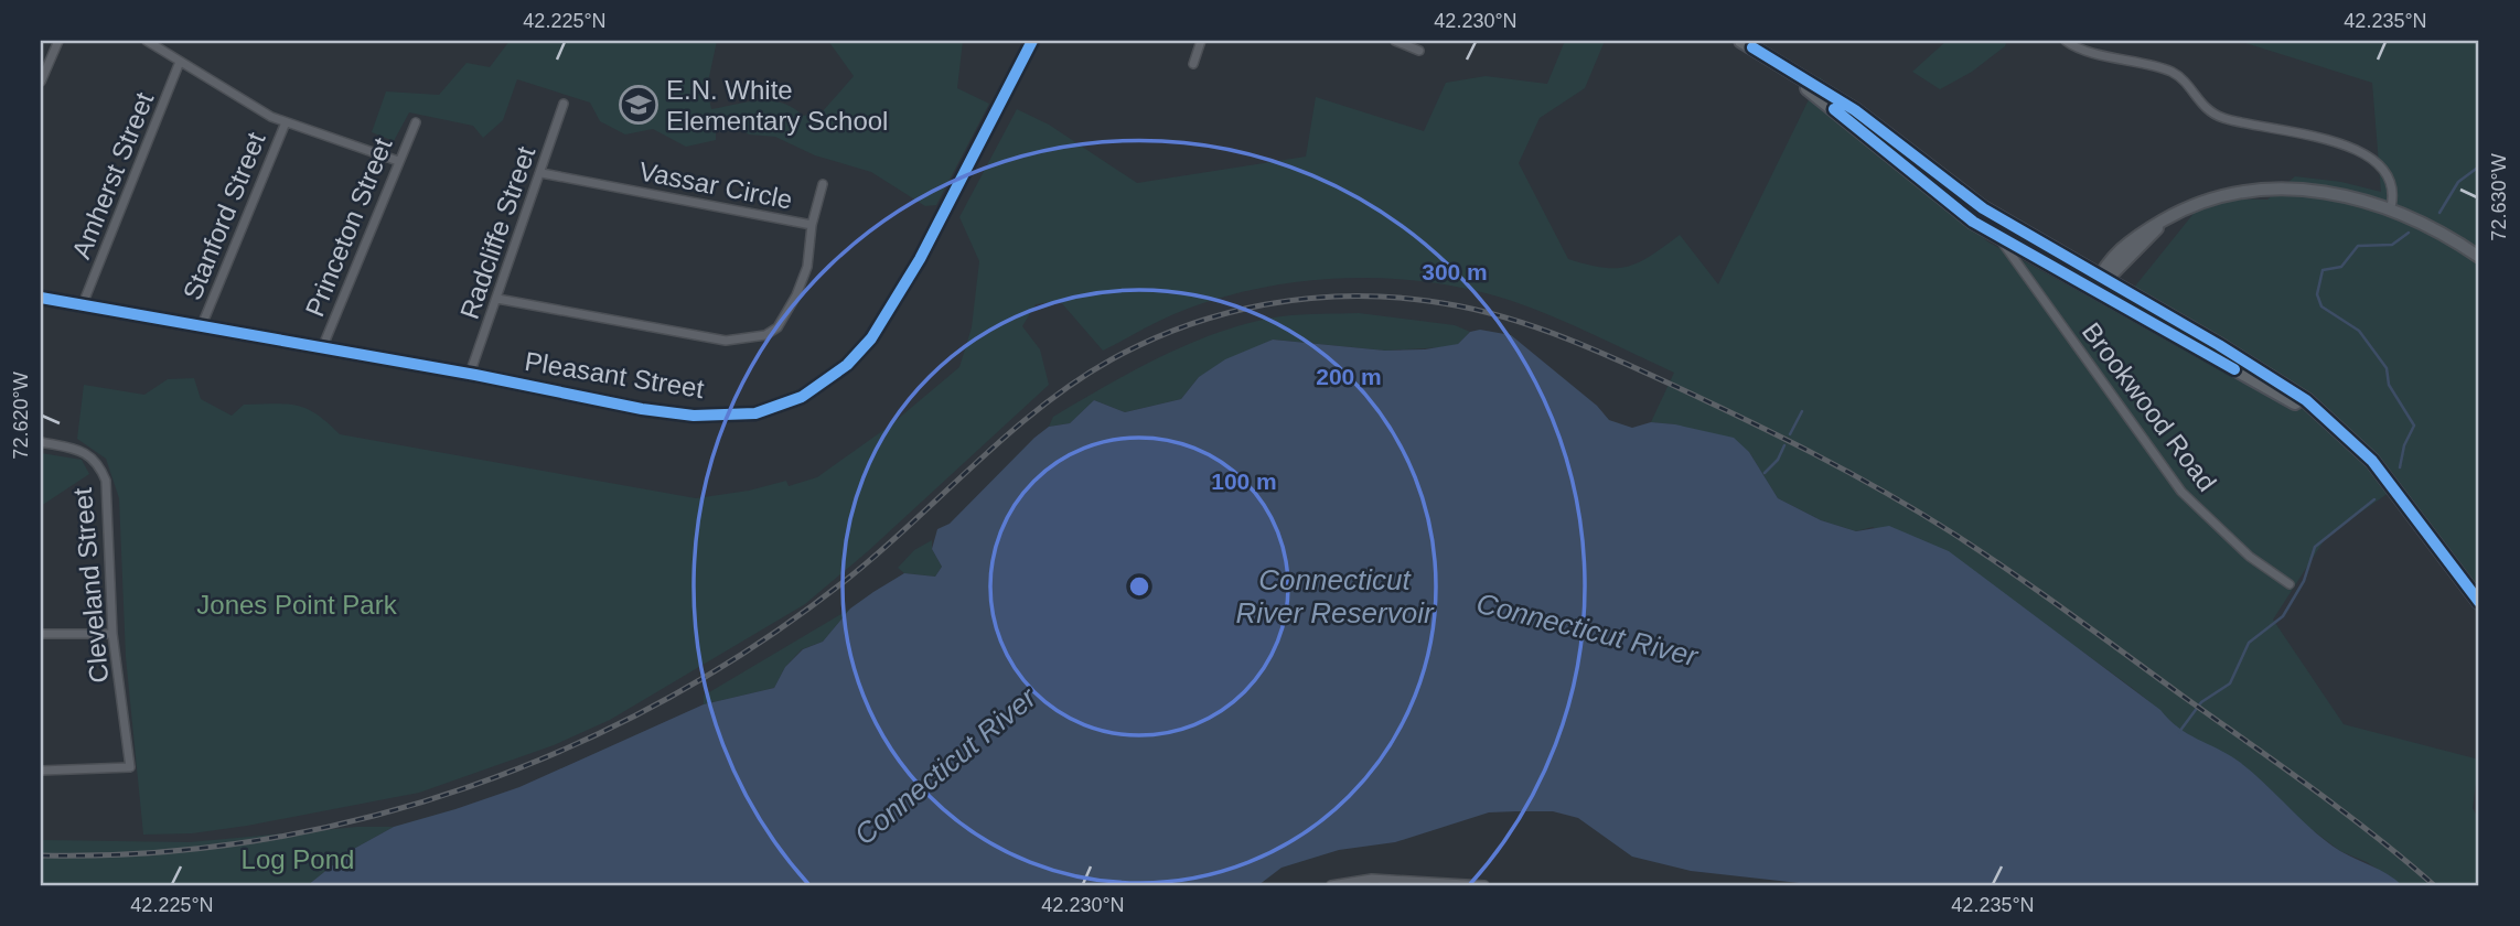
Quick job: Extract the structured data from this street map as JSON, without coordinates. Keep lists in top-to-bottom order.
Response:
{
  "streets": {
    "street": [
      "Amherst Street",
      "Vassar Circle",
      "Stanford Street",
      "Princeton Street",
      "Radcliffe Street",
      "Pleasant Street",
      "Brookwood Road",
      "Cleveland Street"
    ]
  },
  "crossings": [
    ["Amherst Street", "Pleasant Street"],
    ["Vassar Circle", "Radcliffe Street"],
    ["Stanford Street", "Pleasant Street"],
    ["Princeton Street", "Pleasant Street"],
    ["Radcliffe Street", "Pleasant Street"]
  ],
  "water": ["Connecticut River Reservoir", "Connecticut River"],
  "parks": ["Jones Point Park", "Log Pond"],
  "places": {
    "school or university": ["E.N. White Elementary School"]
  },
  "coordinates": [
    "42.225°N",
    "42.230°N",
    "42.235°N",
    "72.630°W",
    "72.620°W"
  ],
  "rings": ["300 m", "200 m", "100 m"]
}
